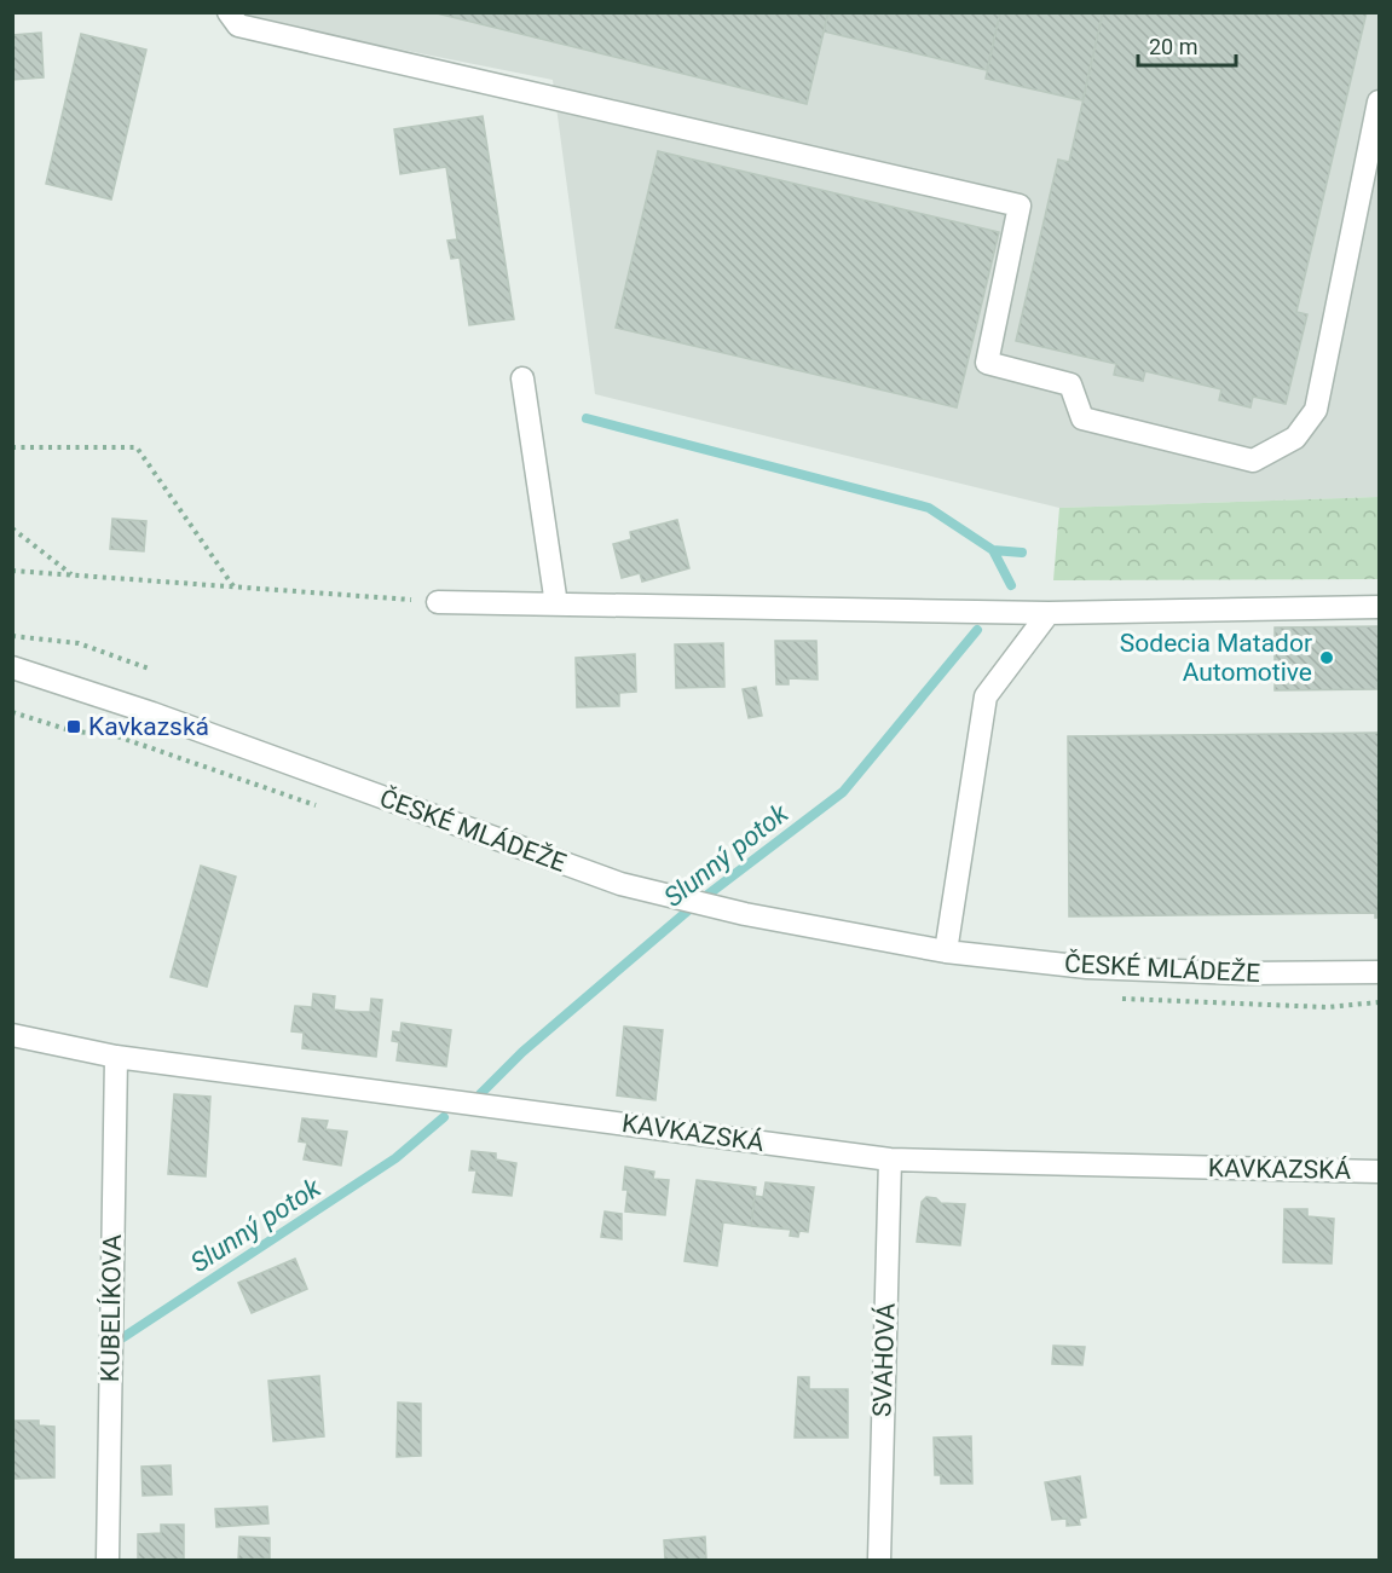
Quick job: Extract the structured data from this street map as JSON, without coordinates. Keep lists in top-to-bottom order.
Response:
{
  "streets": {
    "street": [
      "ČESKÉ MLÁDEŽE",
      "KAVKAZSKÁ",
      "KUBELÍKOVA",
      "SVAHOVÁ"
    ]
  },
  "crossings": [
    ["KAVKAZSKÁ", "KUBELÍKOVA"],
    ["KAVKAZSKÁ", "SVAHOVÁ"]
  ],
  "water": ["Slunný potok"],
  "places": {
    "other": ["Sodecia Matador Automotive"],
    "transit": ["Kavkazská"]
  },
  "scale_bar": "20 m"
}
